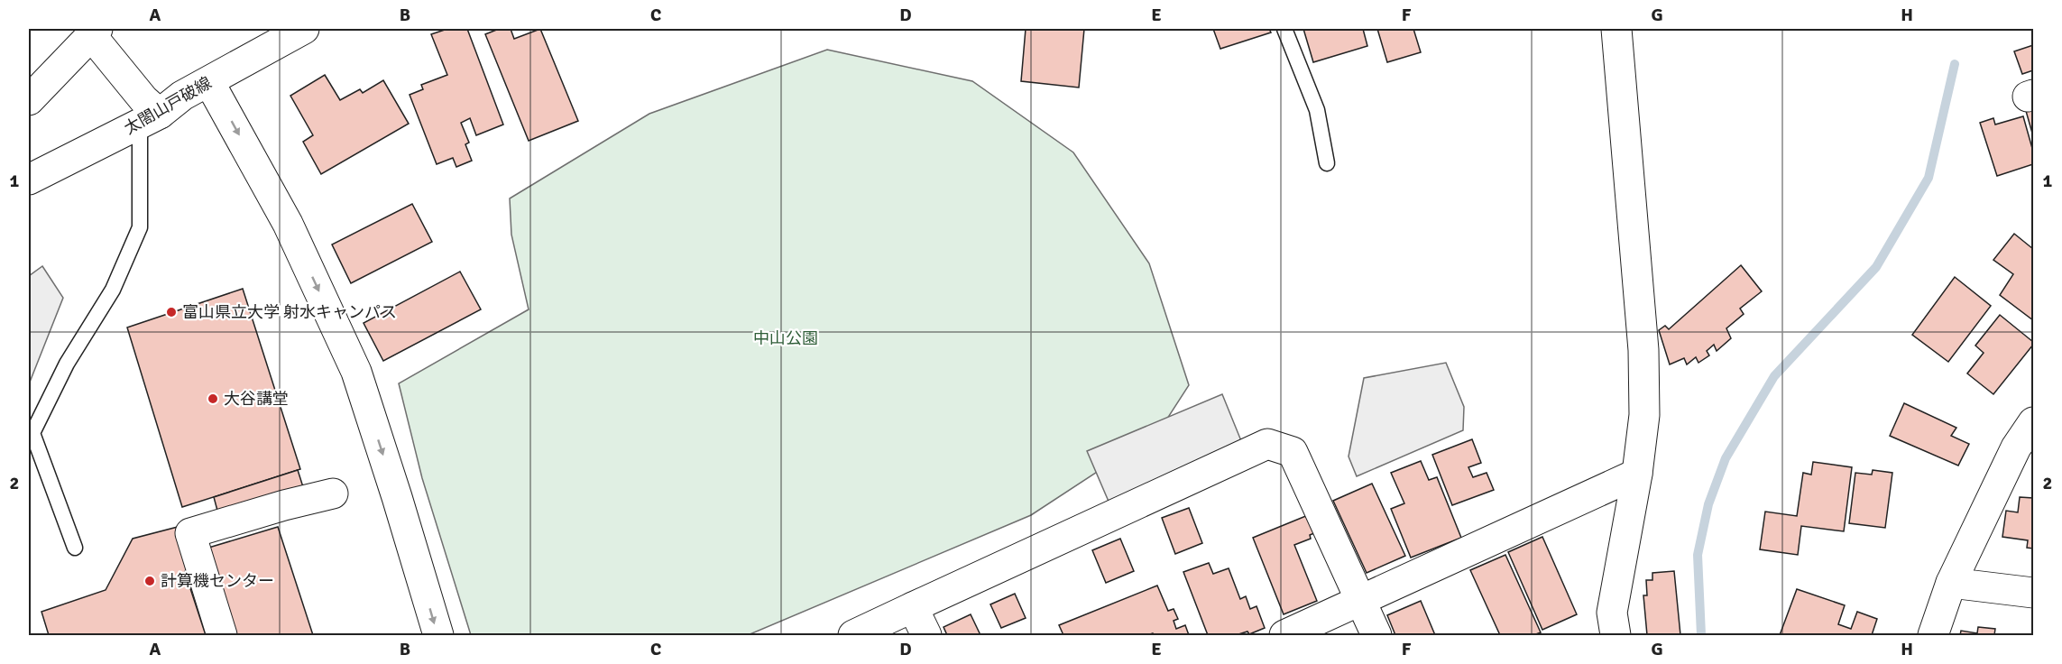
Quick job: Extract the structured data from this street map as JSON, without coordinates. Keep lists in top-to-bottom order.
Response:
{
  "streets": {
    "street": ["太閤山戸破線"]
  },
  "parks": ["中山公園"],
  "places": ["富山県立大学 射水キャンパス", "大谷講堂", "計算機センター"],
  "grid": {
    "columns": [
      "A",
      "B",
      "C",
      "D",
      "E",
      "F",
      "G",
      "H"
    ],
    "rows": ["1", "2"]
  }
}
